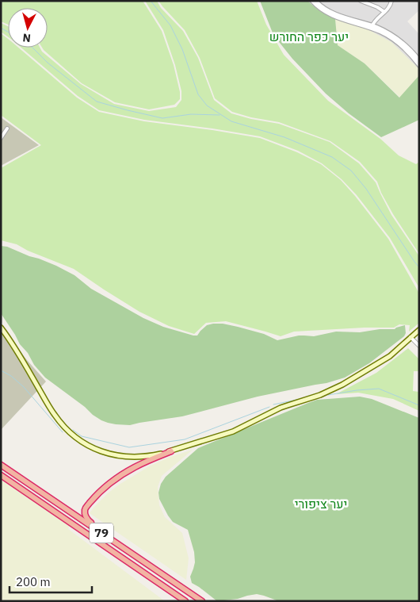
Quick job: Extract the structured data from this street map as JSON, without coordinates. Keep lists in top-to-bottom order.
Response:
{
  "streets": {
    "highway": ["79"]
  },
  "parks": ["יער כפר החורש", "יער ציפורי"],
  "scale_bar": "200 m",
  "north": "bottom"
}
